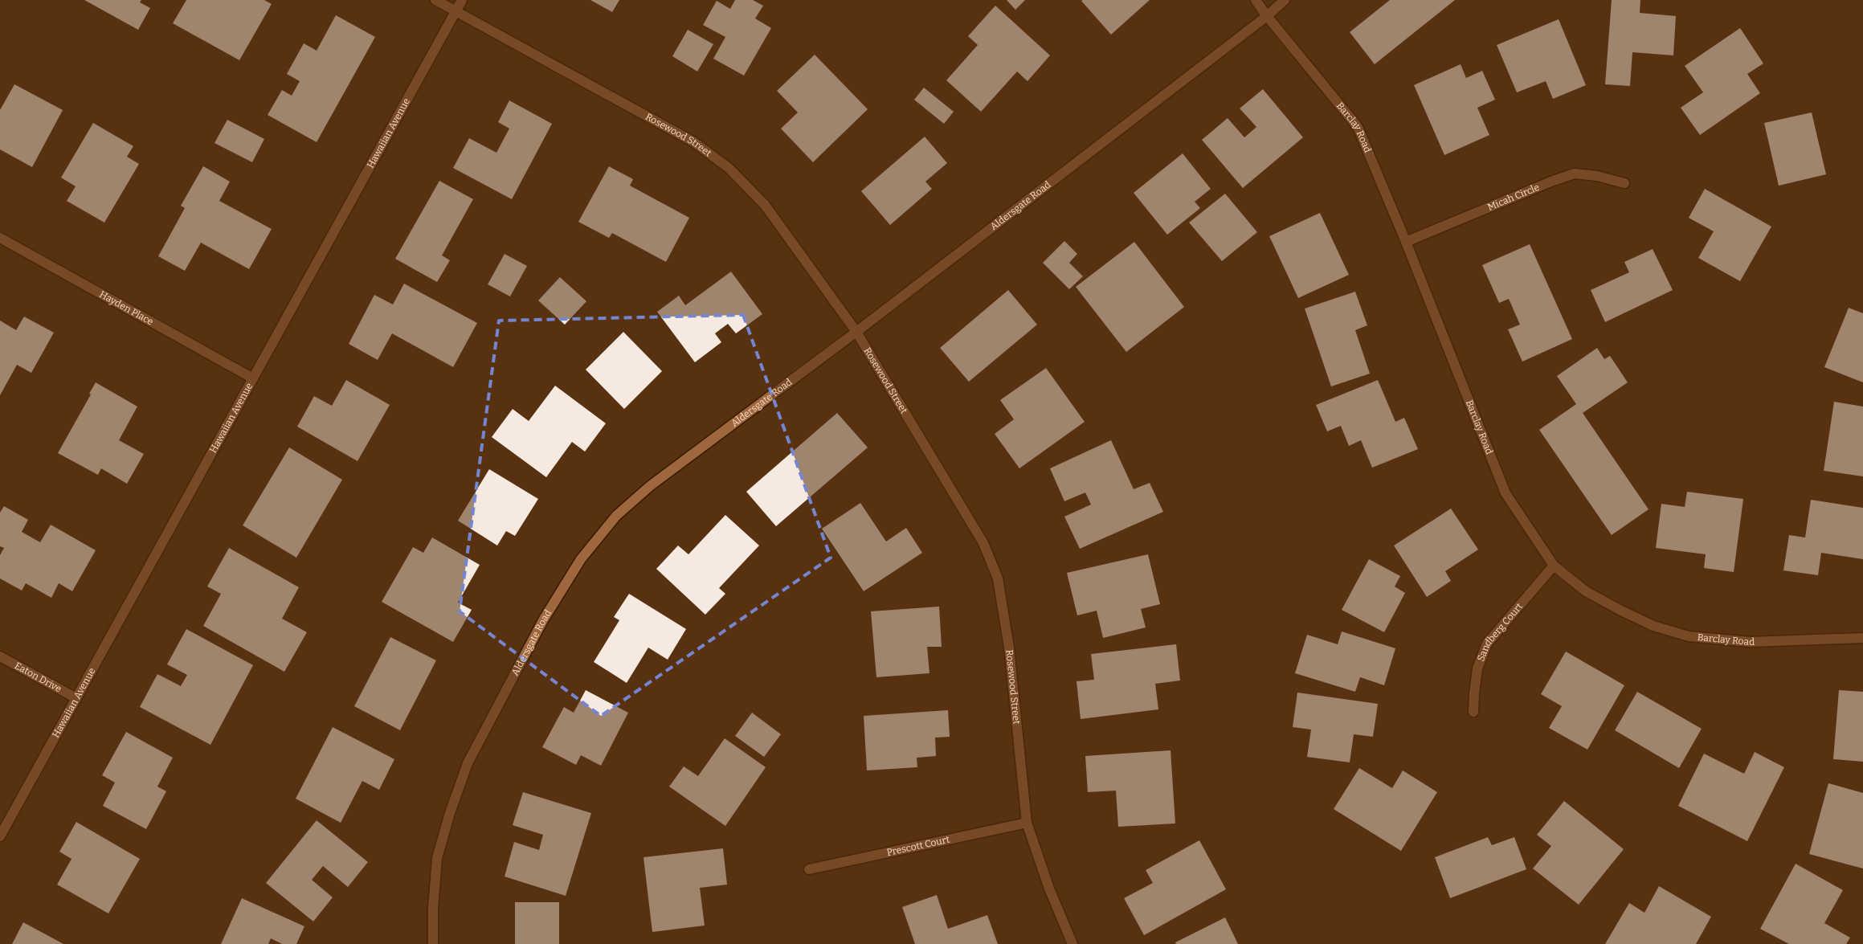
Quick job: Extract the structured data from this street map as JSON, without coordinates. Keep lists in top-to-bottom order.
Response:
{
  "streets": {
    "street": [
      "Barclay Road",
      "Hawaiian Avenue",
      "Rosewood Street",
      "Micah Circle",
      "Aldersgate Road",
      "Hayden Place",
      "Sandberg Court",
      "Eaton Drive",
      "Prescott Court"
    ]
  },
  "crossings": [
    ["Barclay Road", "Micah Circle"],
    ["Barclay Road", "Aldersgate Road"],
    ["Barclay Road", "Sandberg Court"],
    ["Hawaiian Avenue", "Rosewood Street"],
    ["Hawaiian Avenue", "Hayden Place"],
    ["Hawaiian Avenue", "Eaton Drive"],
    ["Rosewood Street", "Aldersgate Road"],
    ["Rosewood Street", "Prescott Court"]
  ]
}
